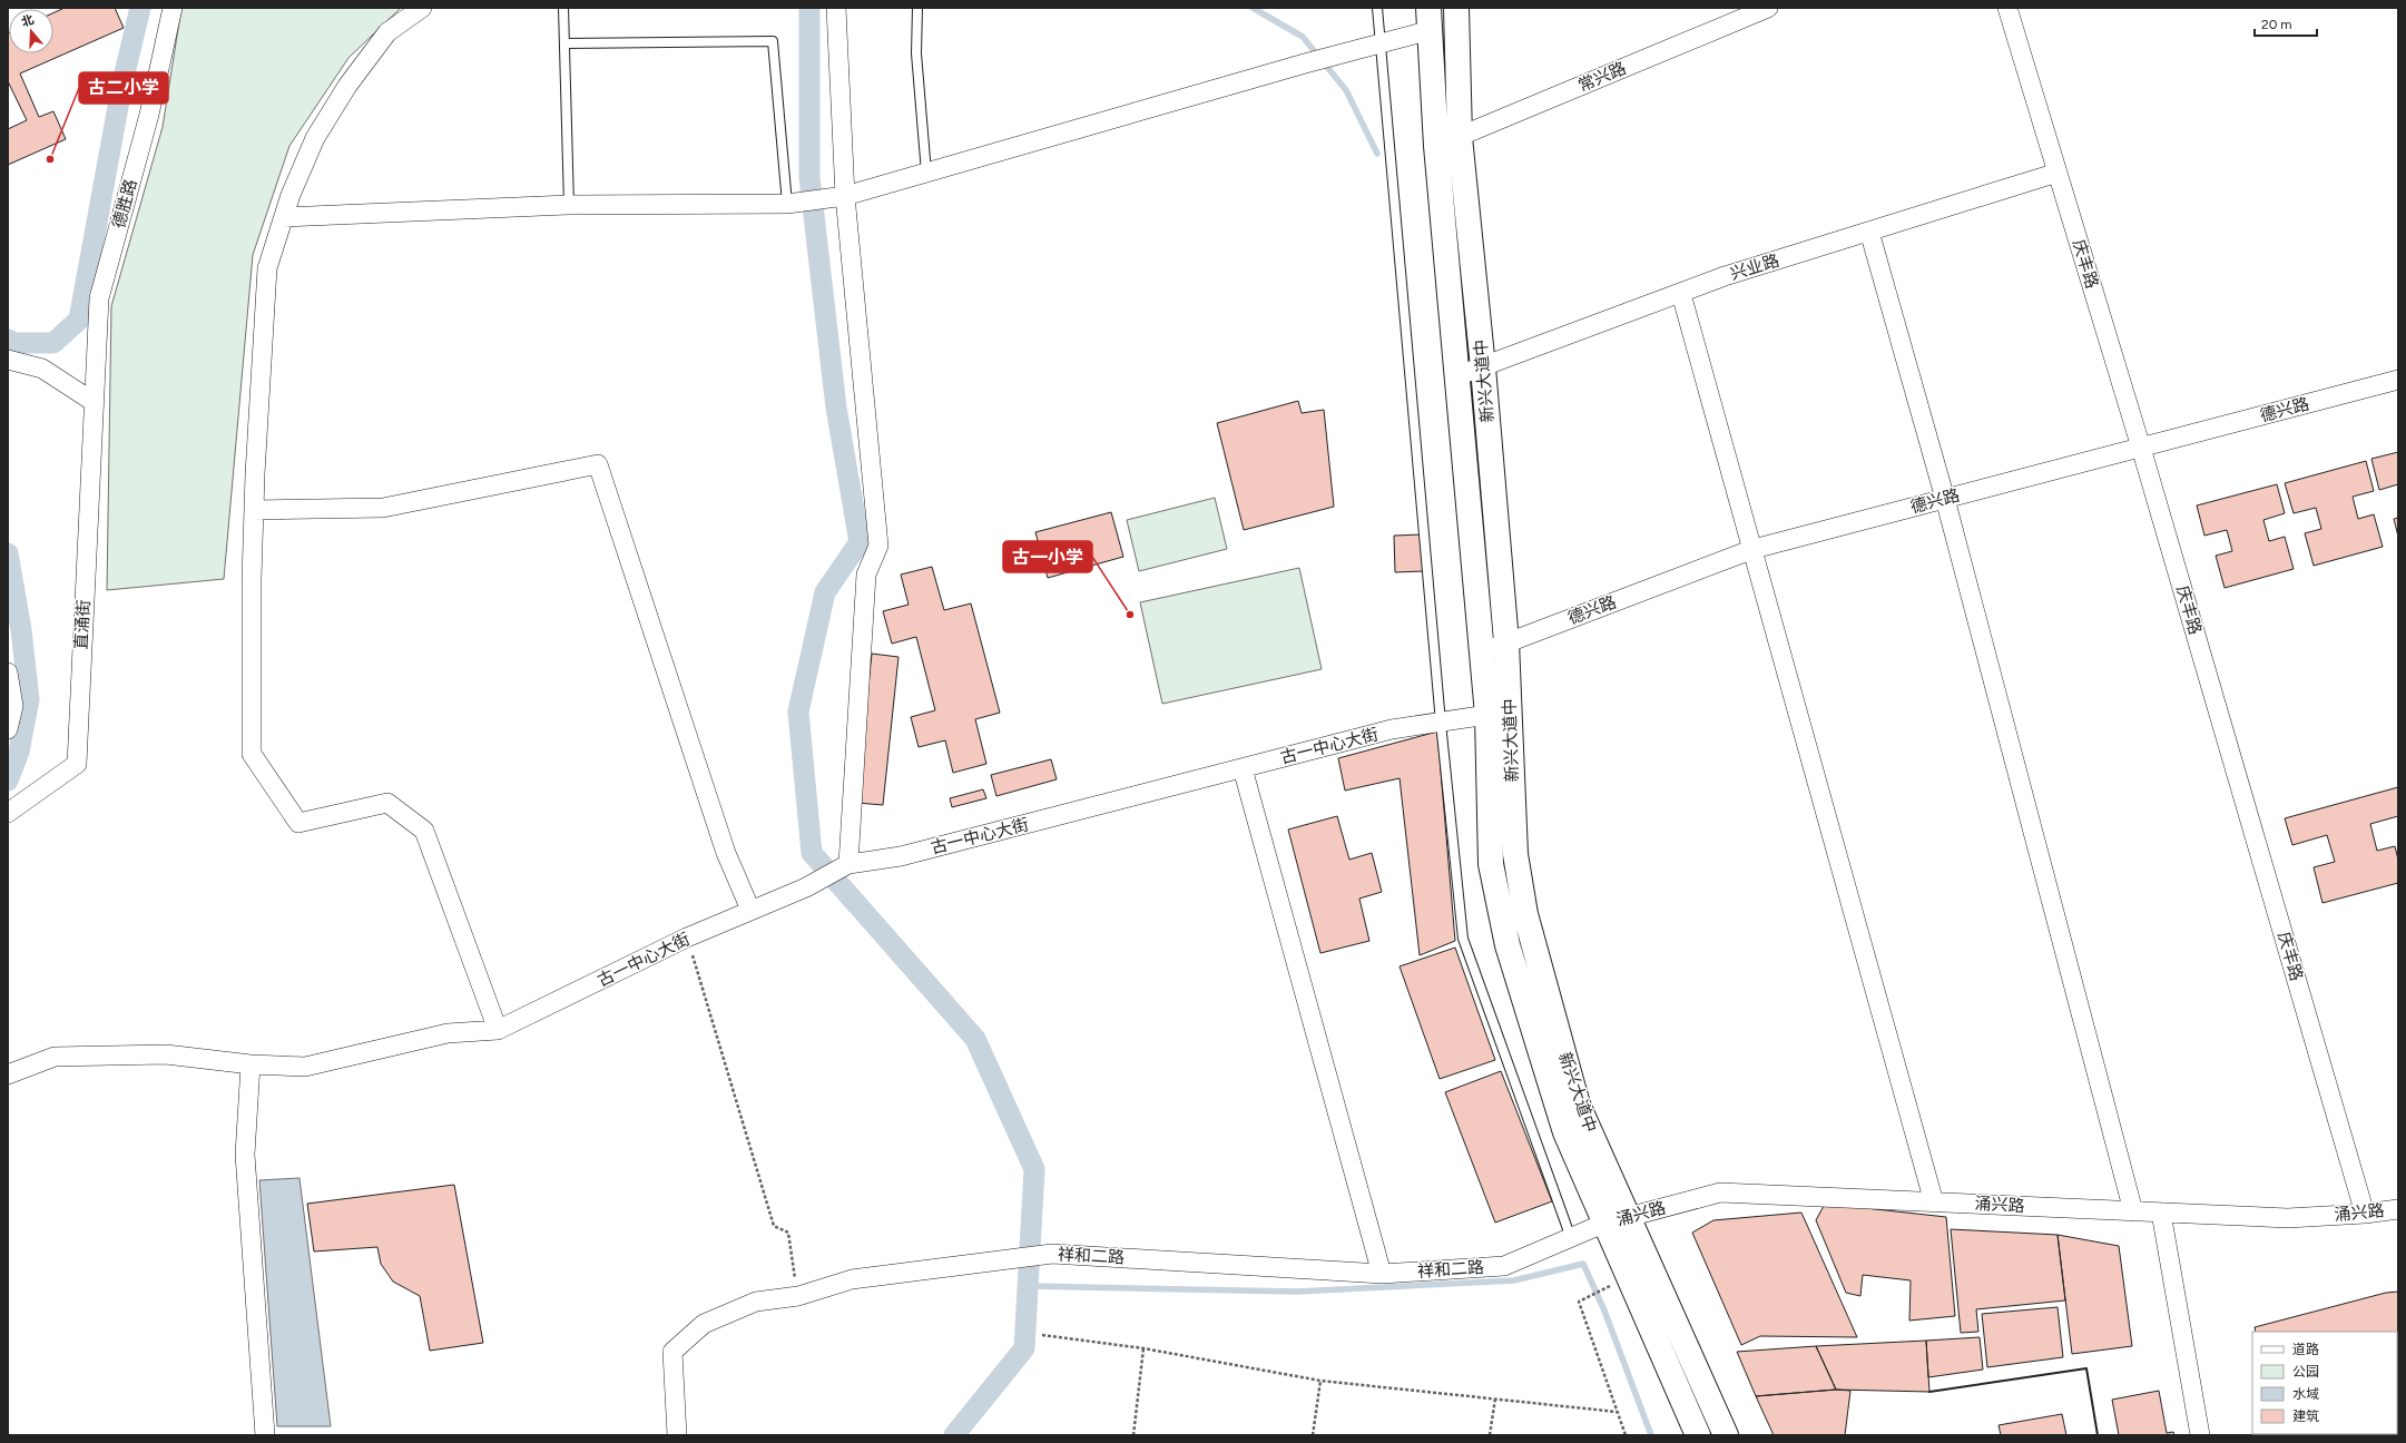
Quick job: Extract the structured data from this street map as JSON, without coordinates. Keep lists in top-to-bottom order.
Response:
{
  "streets": {
    "main road": ["新兴大道中"],
    "street": [
      "常兴路",
      "德胜路",
      "庆丰路",
      "兴业路",
      "德兴路",
      "直涌街",
      "古一中心大街",
      "涌兴路",
      "祥和二路"
    ]
  },
  "crossings": [
    ["常兴路", "新兴大道中"],
    ["德胜路", "直涌街"],
    ["庆丰路", "兴业路"],
    ["庆丰路", "德兴路"],
    ["庆丰路", "涌兴路"],
    ["兴业路", "新兴大道中"],
    ["新兴大道中", "德兴路"],
    ["新兴大道中", "古一中心大街"],
    ["新兴大道中", "涌兴路"],
    ["新兴大道中", "祥和二路"],
    ["涌兴路", "祥和二路"]
  ],
  "places": ["古二小学", "古一小学"],
  "legend": [
    "道路",
    "公园",
    "水域",
    "建筑"
  ],
  "scale_bar": "20 m",
  "north": "top"
}
